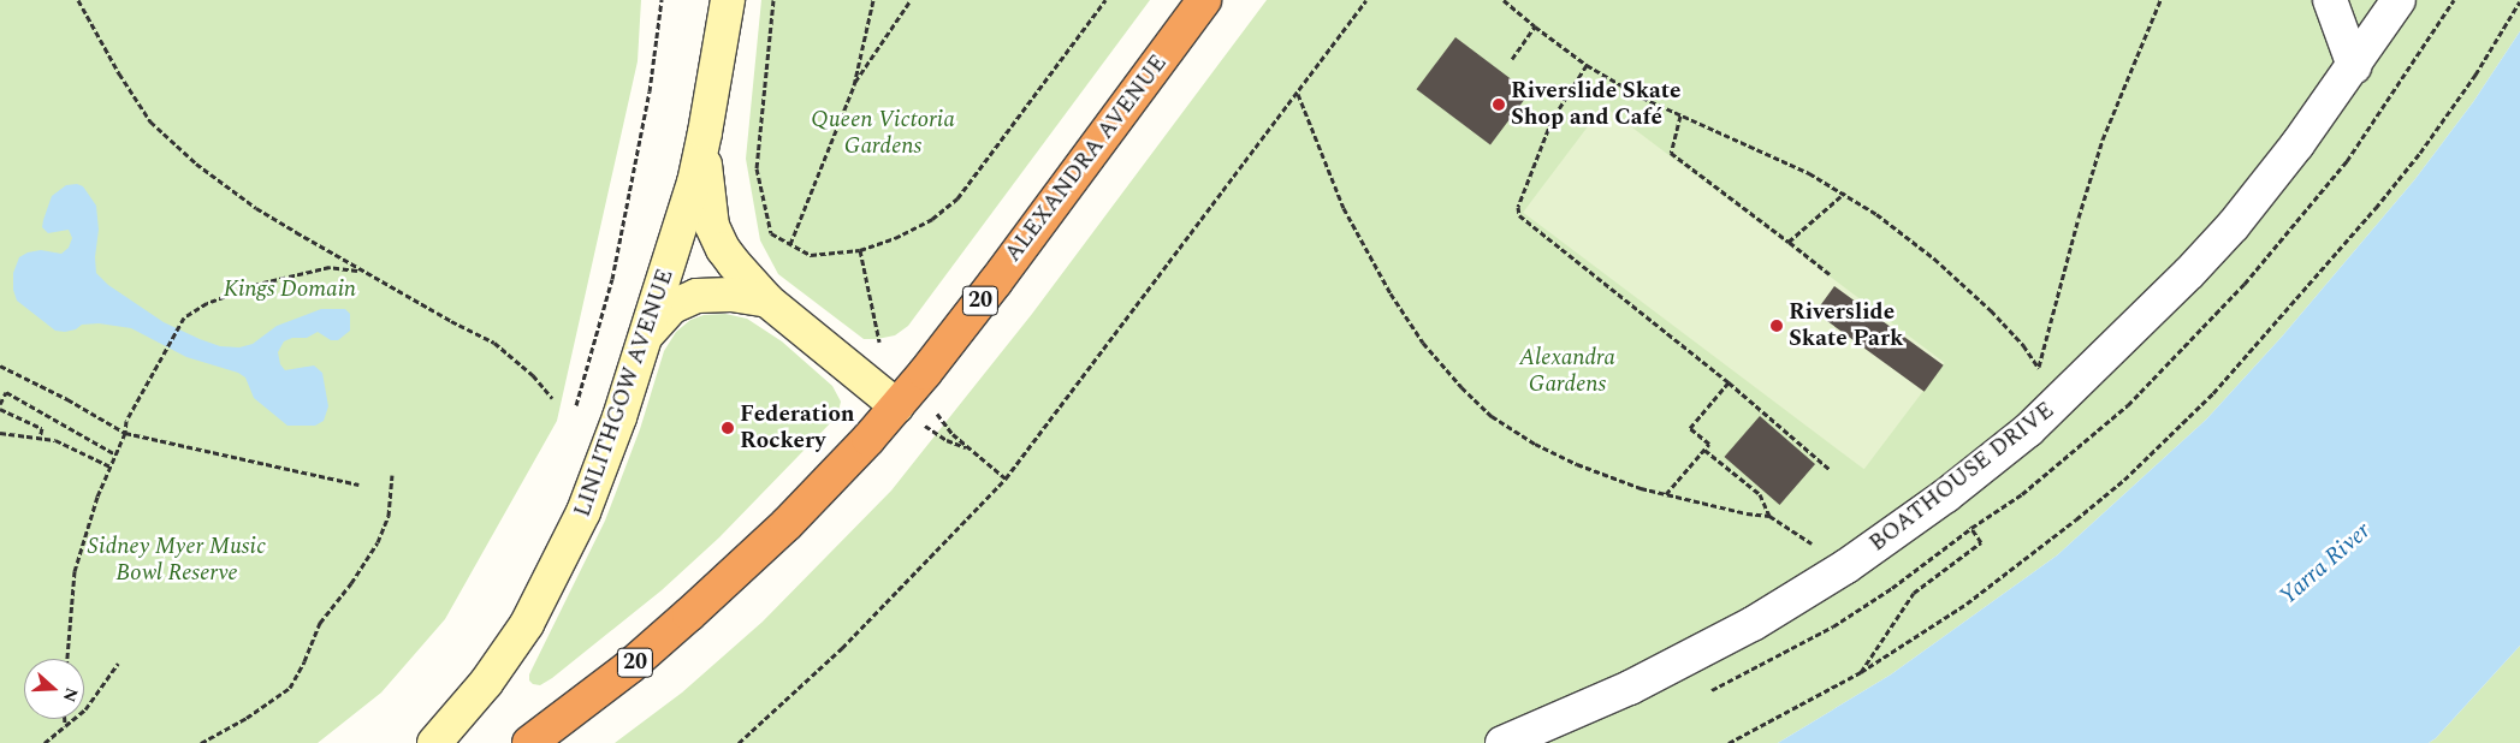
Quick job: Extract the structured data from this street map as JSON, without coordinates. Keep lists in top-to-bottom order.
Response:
{
  "streets": {
    "highway": ["ALEXANDRA AVENUE", "20"],
    "street": ["LINLITHGOW AVENUE", "BOATHOUSE DRIVE"]
  },
  "crossings": [
    ["ALEXANDRA AVENUE", "LINLITHGOW AVENUE"]
  ],
  "water": ["Yarra River"],
  "parks": [
    "Queen Victoria Gardens",
    "Kings Domain",
    "Alexandra Gardens",
    "Sidney Myer Music Bowl Reserve"
  ],
  "places": ["Riverslide Skate Shop and Café", "Riverslide Skate Park", "Federation Rockery"],
  "north": "right"
}
